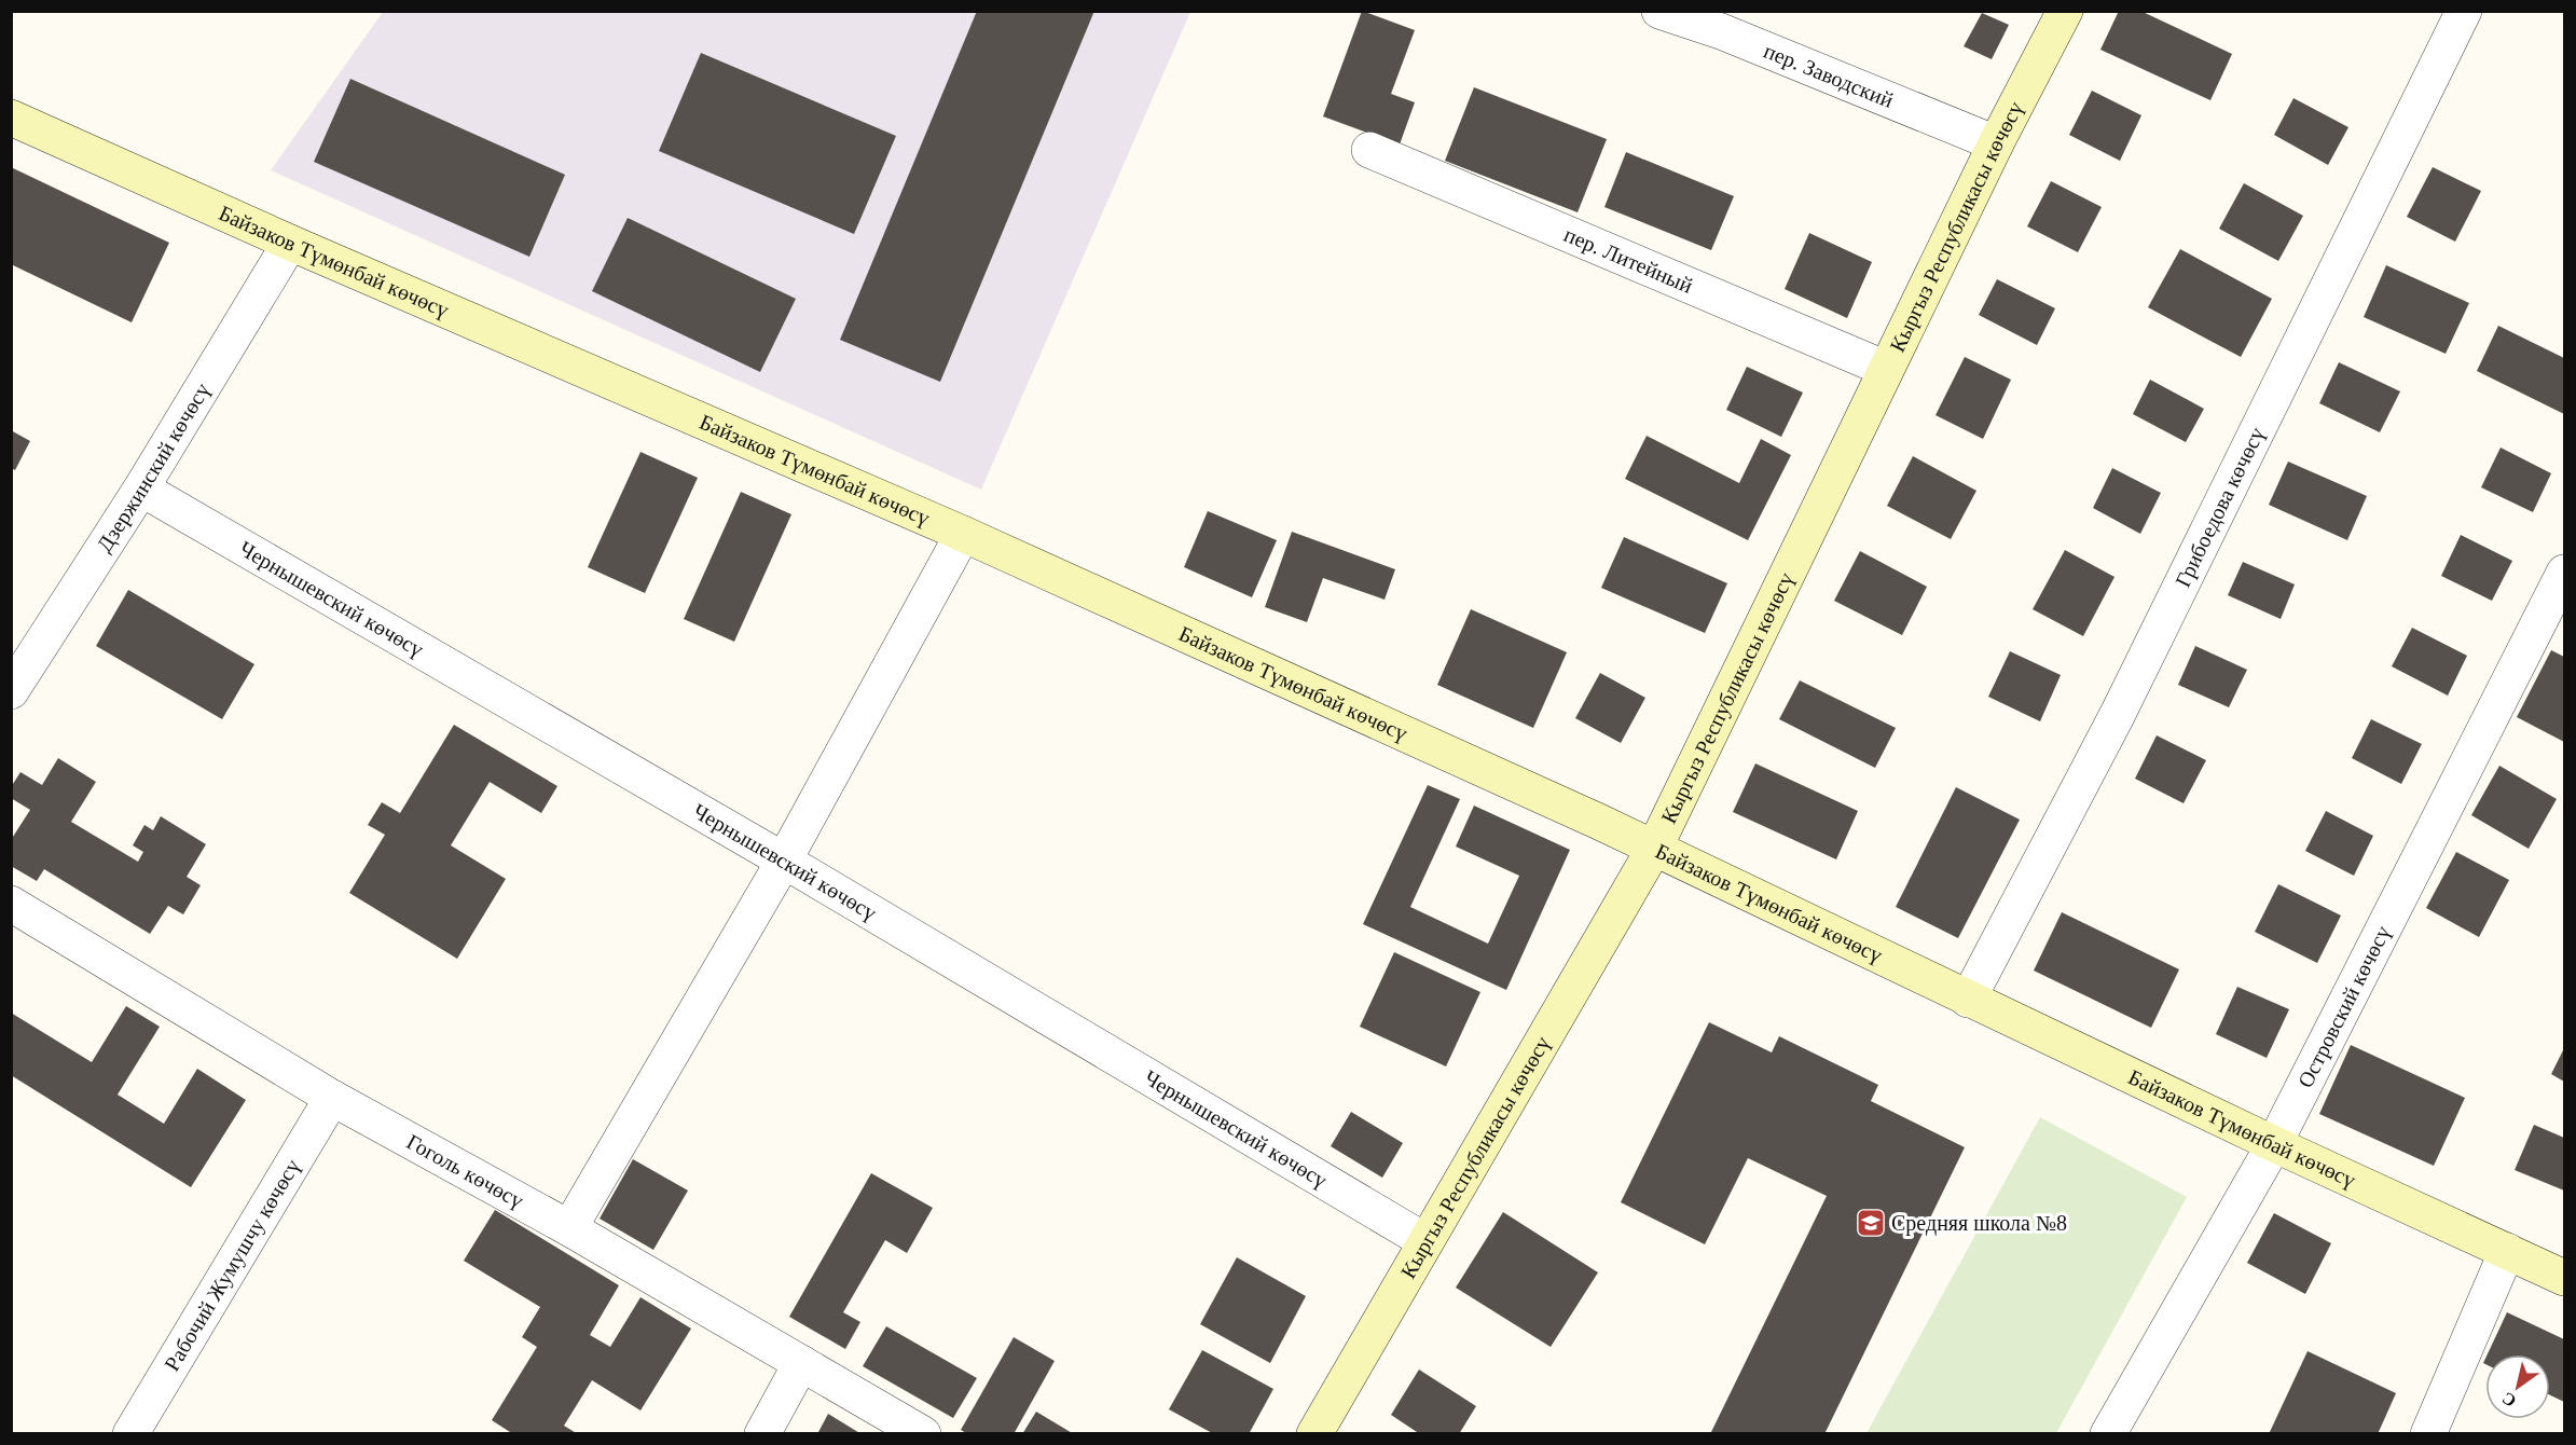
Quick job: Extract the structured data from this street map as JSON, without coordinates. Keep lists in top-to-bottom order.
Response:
{
  "streets": {
    "main road": ["Кыргыз Республикасы көчөсү", "Байзаков Түмөнбай көчөсү"],
    "street": [
      "пер. Заводский",
      "пер. Литейный",
      "Дзержинский көчөсү",
      "Грибоедова көчөсү",
      "Чернышевский көчөсү",
      "Островский көчөсү",
      "Гоголь көчөсү",
      "Рабочий Жумушчу көчөсү"
    ]
  },
  "crossings": [
    ["пер. Заводский", "Кыргыз Республикасы көчөсү"],
    ["Кыргыз Республикасы көчөсү", "пер. Литейный"],
    ["Кыргыз Республикасы көчөсү", "Байзаков Түмөнбай көчөсү"],
    ["Кыргыз Республикасы көчөсү", "Чернышевский көчөсү"],
    ["Байзаков Түмөнбай көчөсү", "Дзержинский көчөсү"],
    ["Байзаков Түмөнбай көчөсү", "Грибоедова көчөсү"],
    ["Байзаков Түмөнбай көчөсү", "Островский көчөсү"],
    ["Дзержинский көчөсү", "Чернышевский көчөсү"],
    ["Гоголь көчөсү", "Рабочий Жумушчу көчөсү"]
  ],
  "places": {
    "school or university": ["Средняя школа №8"]
  },
  "north": "bottom left"
}
